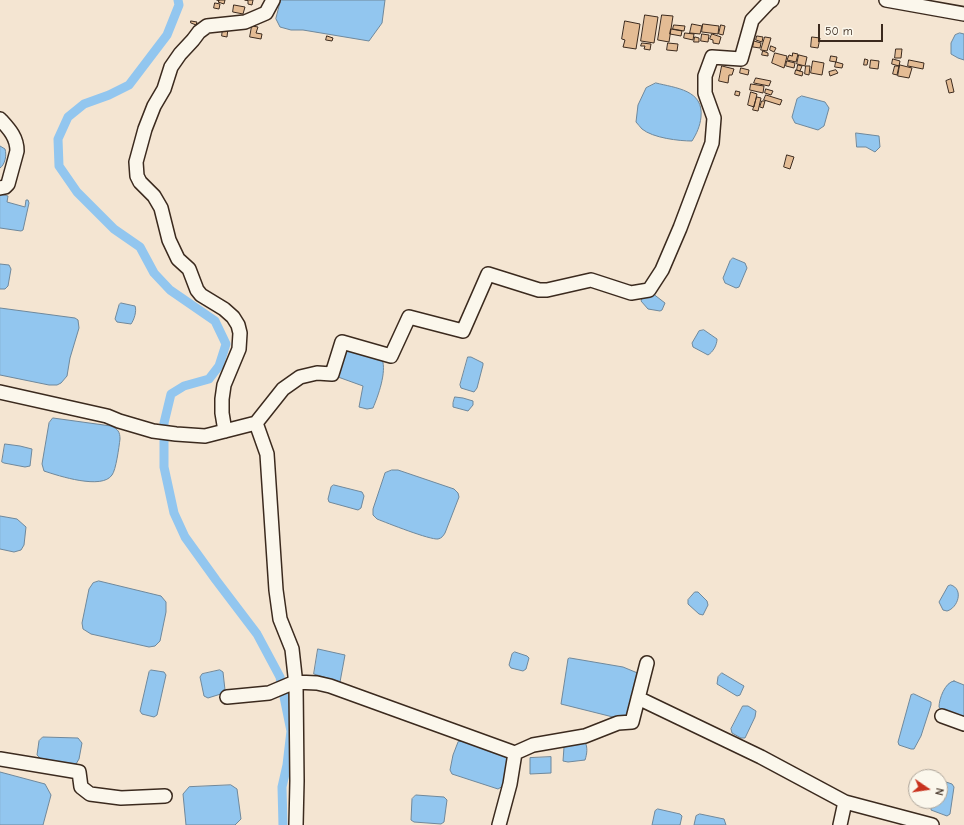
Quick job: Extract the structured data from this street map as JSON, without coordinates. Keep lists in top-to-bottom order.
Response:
{
  "scale_bar": "50 m",
  "north": "right"
}
